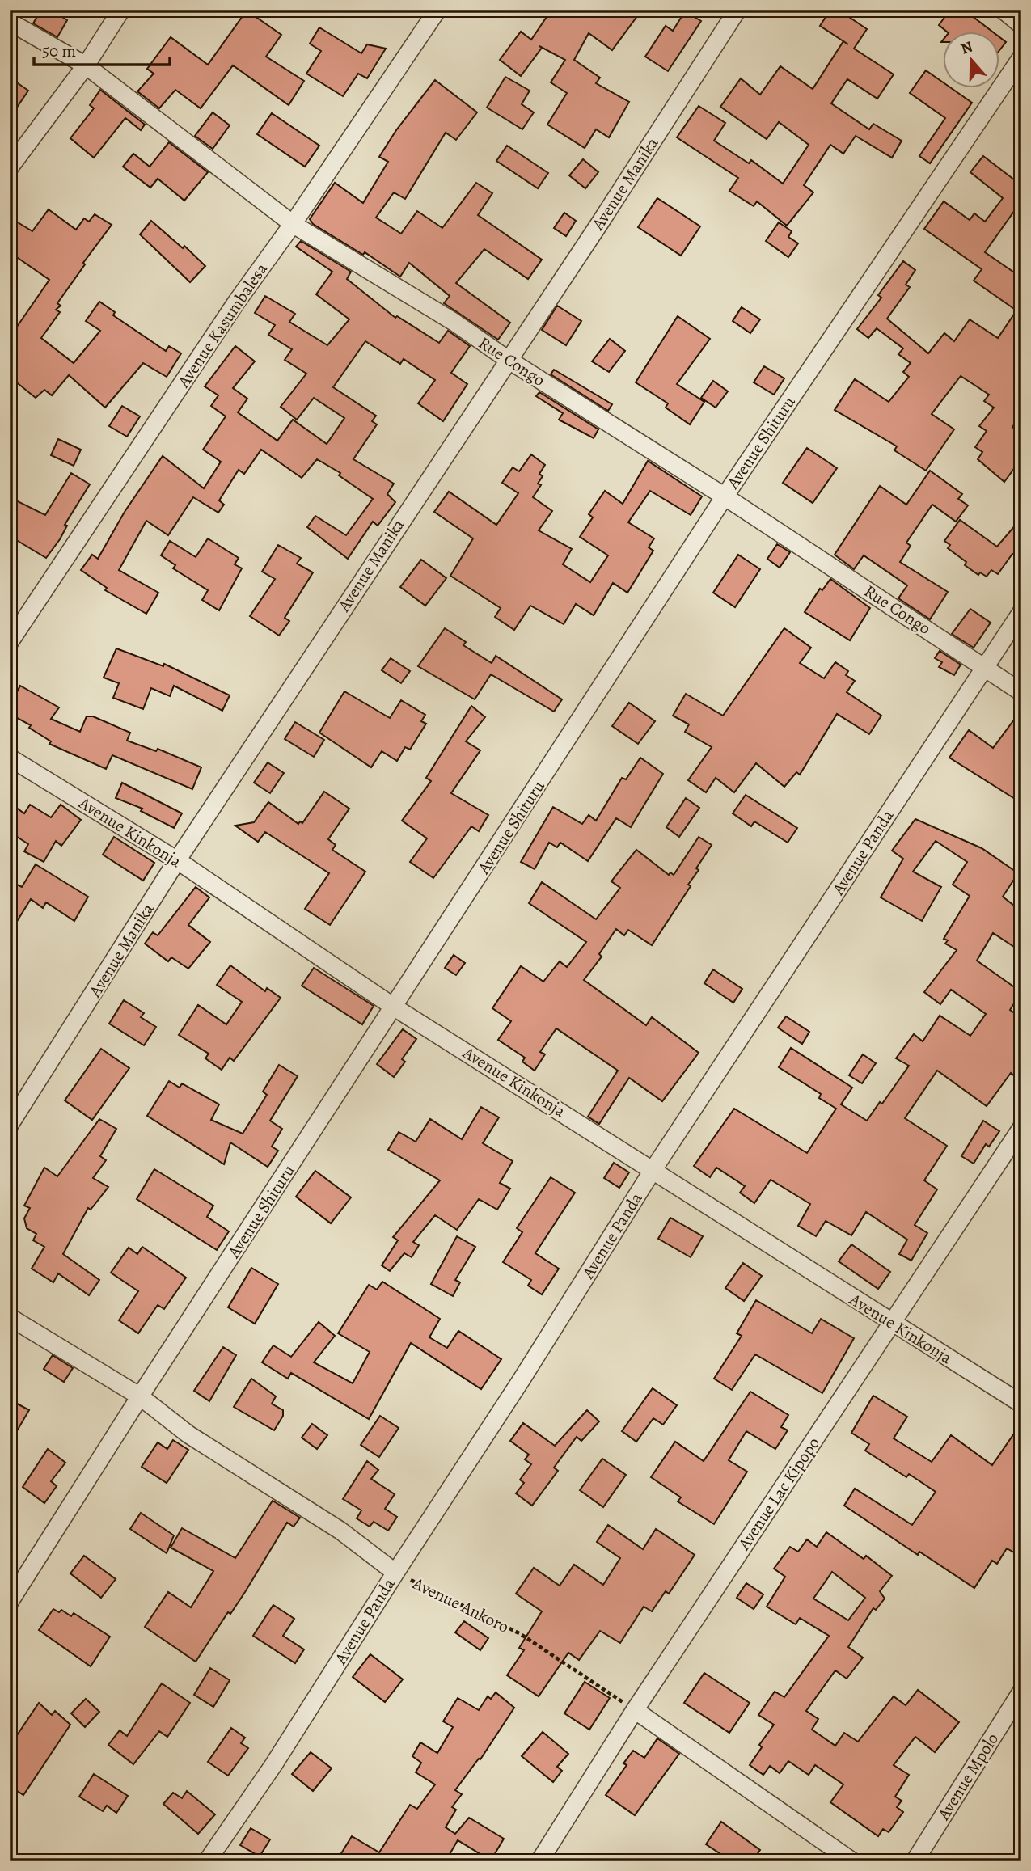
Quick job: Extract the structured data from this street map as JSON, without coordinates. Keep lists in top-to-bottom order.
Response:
{
  "streets": {
    "street": [
      "Avenue Manika",
      "Avenue Kasumbalesa",
      "Rue Congo",
      "Avenue Shituru",
      "Avenue Kinkonja",
      "Avenue Panda",
      "Avenue Lac Kipopo",
      "Avenue Ankoro",
      "Avenue Mpolo"
    ]
  },
  "crossings": [
    ["Avenue Manika", "Rue Congo"],
    ["Avenue Manika", "Avenue Kinkonja"],
    ["Avenue Kasumbalesa", "Rue Congo"],
    ["Rue Congo", "Avenue Shituru"],
    ["Rue Congo", "Avenue Panda"],
    ["Avenue Shituru", "Avenue Kinkonja"],
    ["Avenue Shituru", "Avenue Ankoro"],
    ["Avenue Kinkonja", "Avenue Panda"],
    ["Avenue Kinkonja", "Avenue Lac Kipopo"],
    ["Avenue Panda", "Avenue Ankoro"],
    ["Avenue Lac Kipopo", "Avenue Ankoro"]
  ],
  "scale_bar": "50 m",
  "north": "top"
}
